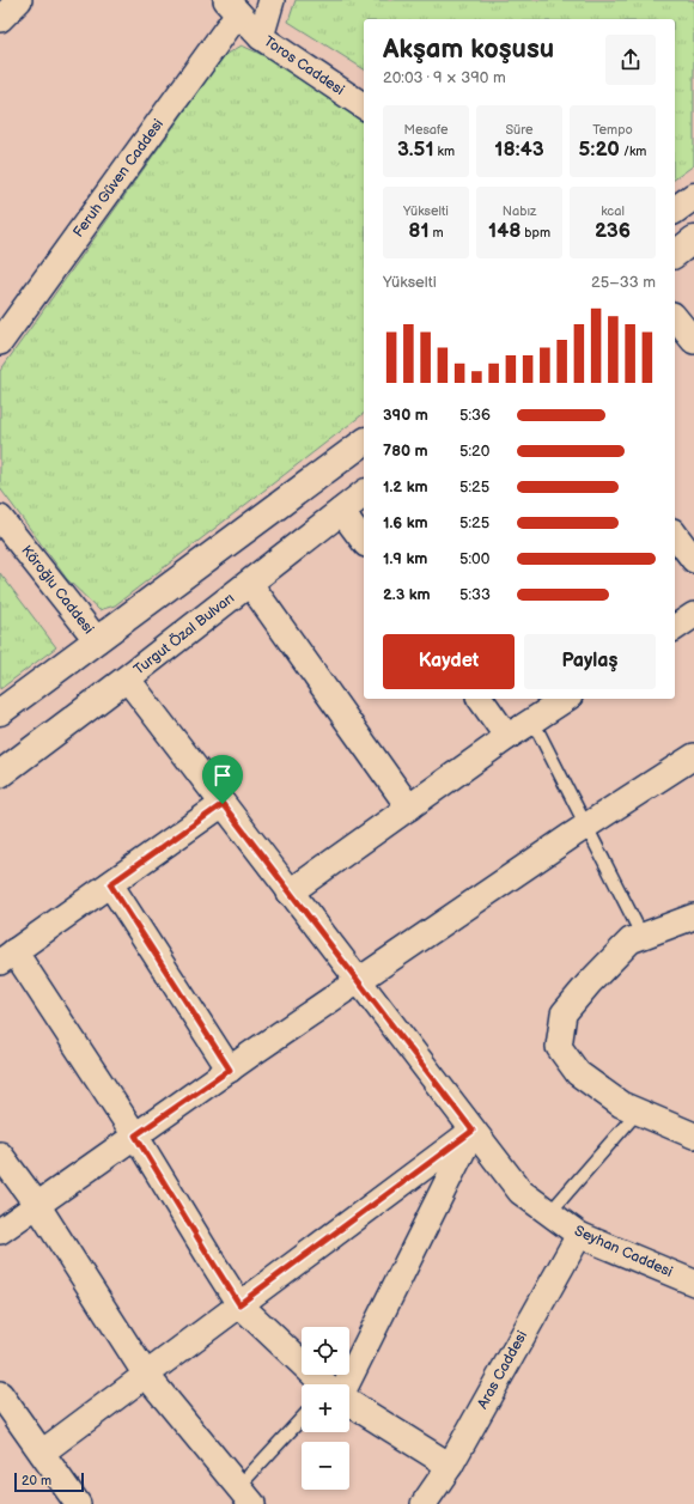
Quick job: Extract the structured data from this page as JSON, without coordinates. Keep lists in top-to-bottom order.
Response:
{
  "streets": {
    "street": [
      "Toros Caddesi",
      "Feruh Güven Caddesi",
      "Köroğlu Caddesi",
      "Turgut Özal Bulvarı",
      "Seyhan Caddesi",
      "Aras Caddesi"
    ]
  },
  "crossings": [
    ["Toros Caddesi", "Feruh Güven Caddesi"],
    ["Turgut Özal Bulvarı", "Seyhan Caddesi"],
    ["Seyhan Caddesi", "Aras Caddesi"]
  ],
  "scale_bar": "20 m",
  "page": {
    "heading": ["Akşam koşusu", "20:03 · 9 × 390 m"],
    "stats": [
      ["Mesafe", "3.51 km"],
      ["Süre", "18:43"],
      ["Tempo", "5:20 /km"],
      ["Yükselti", "81 m"],
      ["Nabız", "148 bpm"],
      ["kcal", "236"]
    ],
    "chart": ["Yükselti", "25–33 m"],
    "list": [
      {
        "name": "390 m",
        "note": "5:36"
      },
      {
        "name": "780 m",
        "note": "5:20"
      },
      {
        "name": "1.2 km",
        "note": "5:25"
      },
      {
        "name": "1.6 km",
        "note": "5:25"
      },
      {
        "name": "1.9 km",
        "note": "5:00"
      },
      {
        "name": "2.3 km",
        "note": "5:33"
      }
    ],
    "buttons": ["Kaydet", "Paylaş"],
    "map_buttons": ["+", "−"],
    "scale": "20 m"
  }
}
